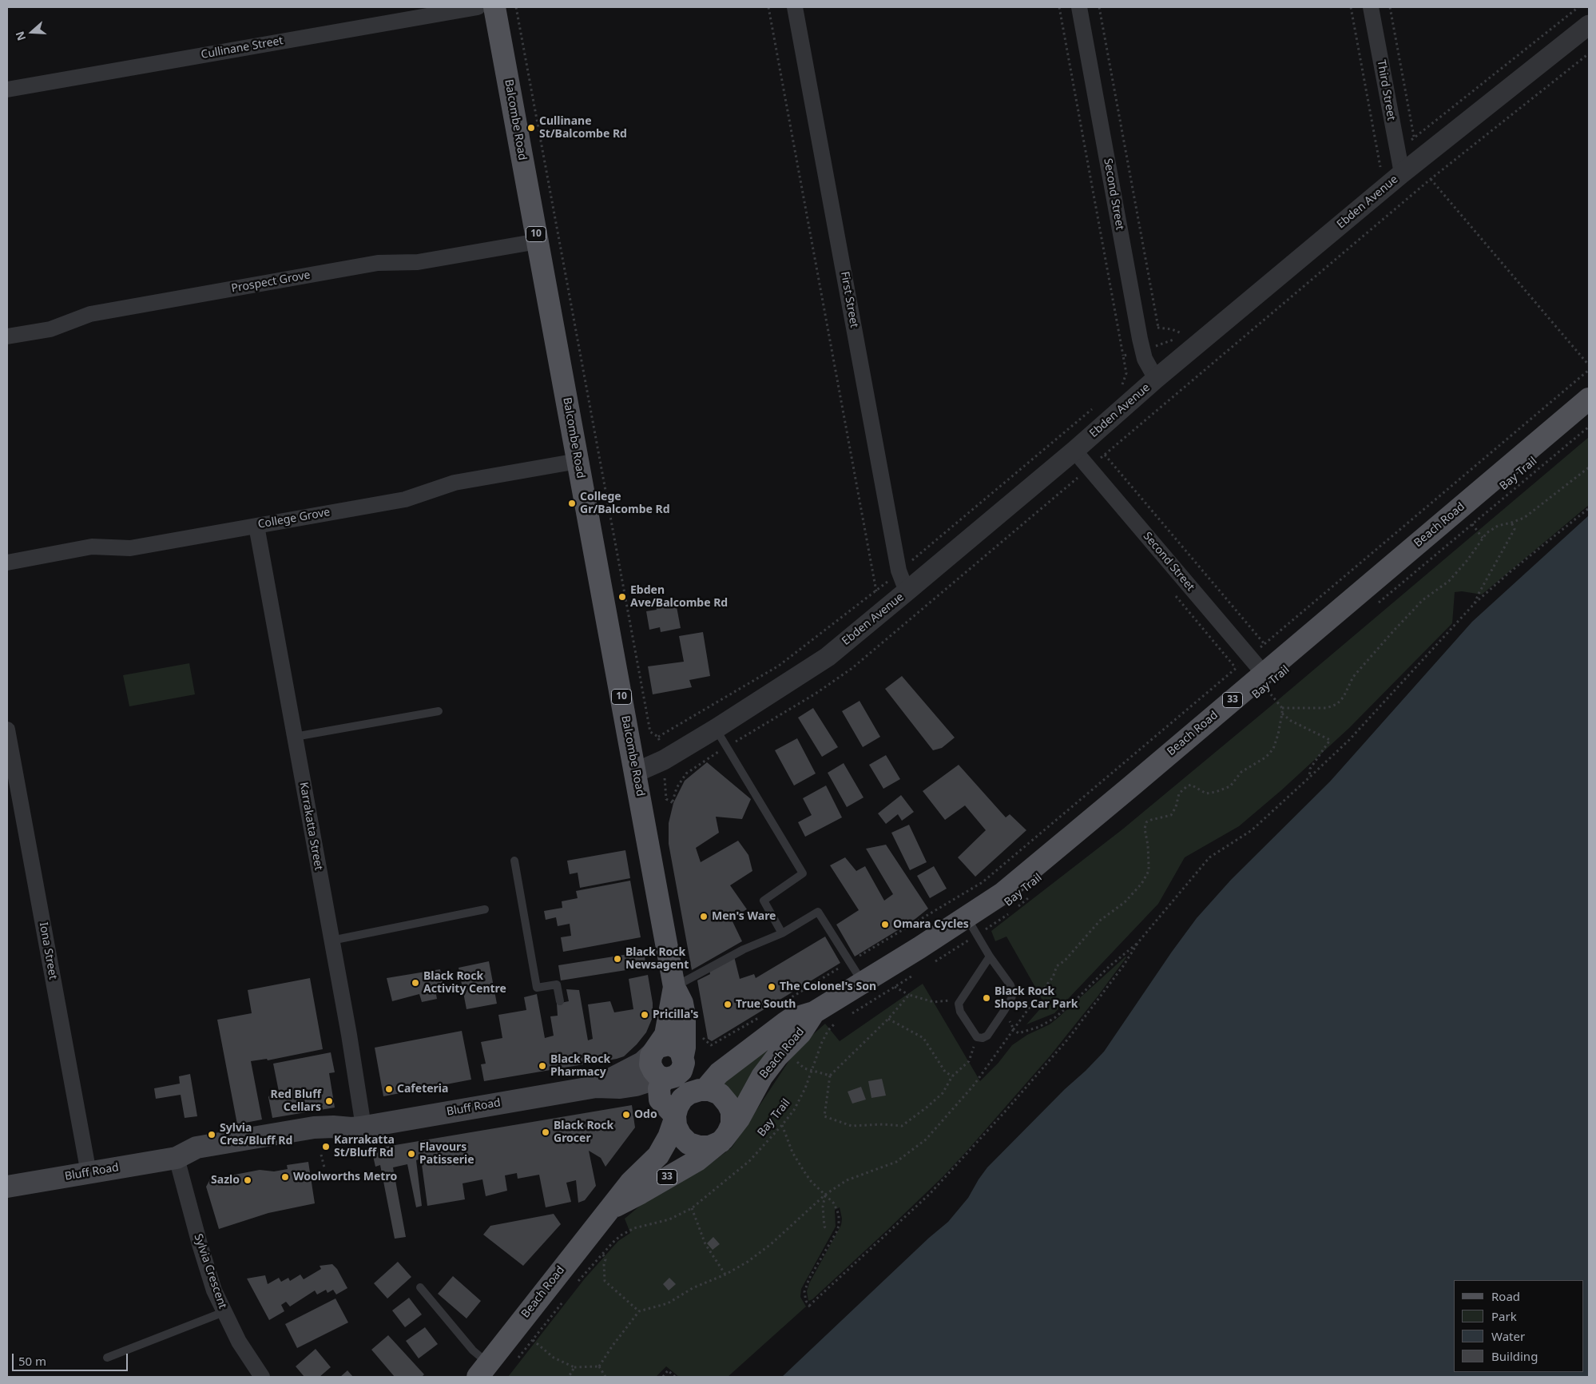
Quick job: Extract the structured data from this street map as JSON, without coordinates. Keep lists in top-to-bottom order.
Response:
{
  "streets": {
    "main road": [
      "Balcombe Road",
      "10",
      "Beach Road",
      "33",
      "Bluff Road"
    ],
    "street": [
      "Cullinane Street",
      "Third Street",
      "Second Street",
      "Ebden Avenue",
      "Prospect Grove",
      "First Street",
      "College Grove",
      "Karrakatta Street",
      "Iona Street",
      "Sylvia Crescent"
    ],
    "path": ["Bay Trail"]
  },
  "crossings": [
    ["Third Street", "Ebden Avenue"],
    ["Balcombe Road", "Ebden Avenue"],
    ["Balcombe Road", "Prospect Grove"],
    ["Balcombe Road", "College Grove"],
    ["Balcombe Road", "Bluff Road"],
    ["Second Street", "Ebden Avenue"],
    ["Second Street", "Beach Road"],
    ["Ebden Avenue", "First Street"],
    ["Bay Trail", "Beach Road"],
    ["College Grove", "Karrakatta Street"],
    ["Karrakatta Street", "Bluff Road"],
    ["Iona Street", "Bluff Road"],
    ["Bluff Road", "Sylvia Crescent"]
  ],
  "places": [
    "Cullinane St/Balcombe Rd",
    "College Gr/Balcombe Rd",
    "Ebden Ave/Balcombe Rd",
    "Men's Ware",
    "Omara Cycles",
    "Black Rock Newsagent",
    "Black Rock Activity Centre",
    "The Colonel's Son",
    "Black Rock Shops Car Park",
    "True South",
    "Pricilla's",
    "Black Rock Pharmacy",
    "Cafeteria",
    "Red Bluff Cellars",
    "Odo",
    "Black Rock Grocer",
    "Sylvia Cres/Bluff Rd",
    "Karrakatta St/Bluff Rd",
    "Flavours Patisserie",
    "Woolworths Metro",
    "Sazlo"
  ],
  "legend": [
    "Road",
    "Park",
    "Water",
    "Building"
  ],
  "scale_bar": "50 m",
  "north": "left"
}
